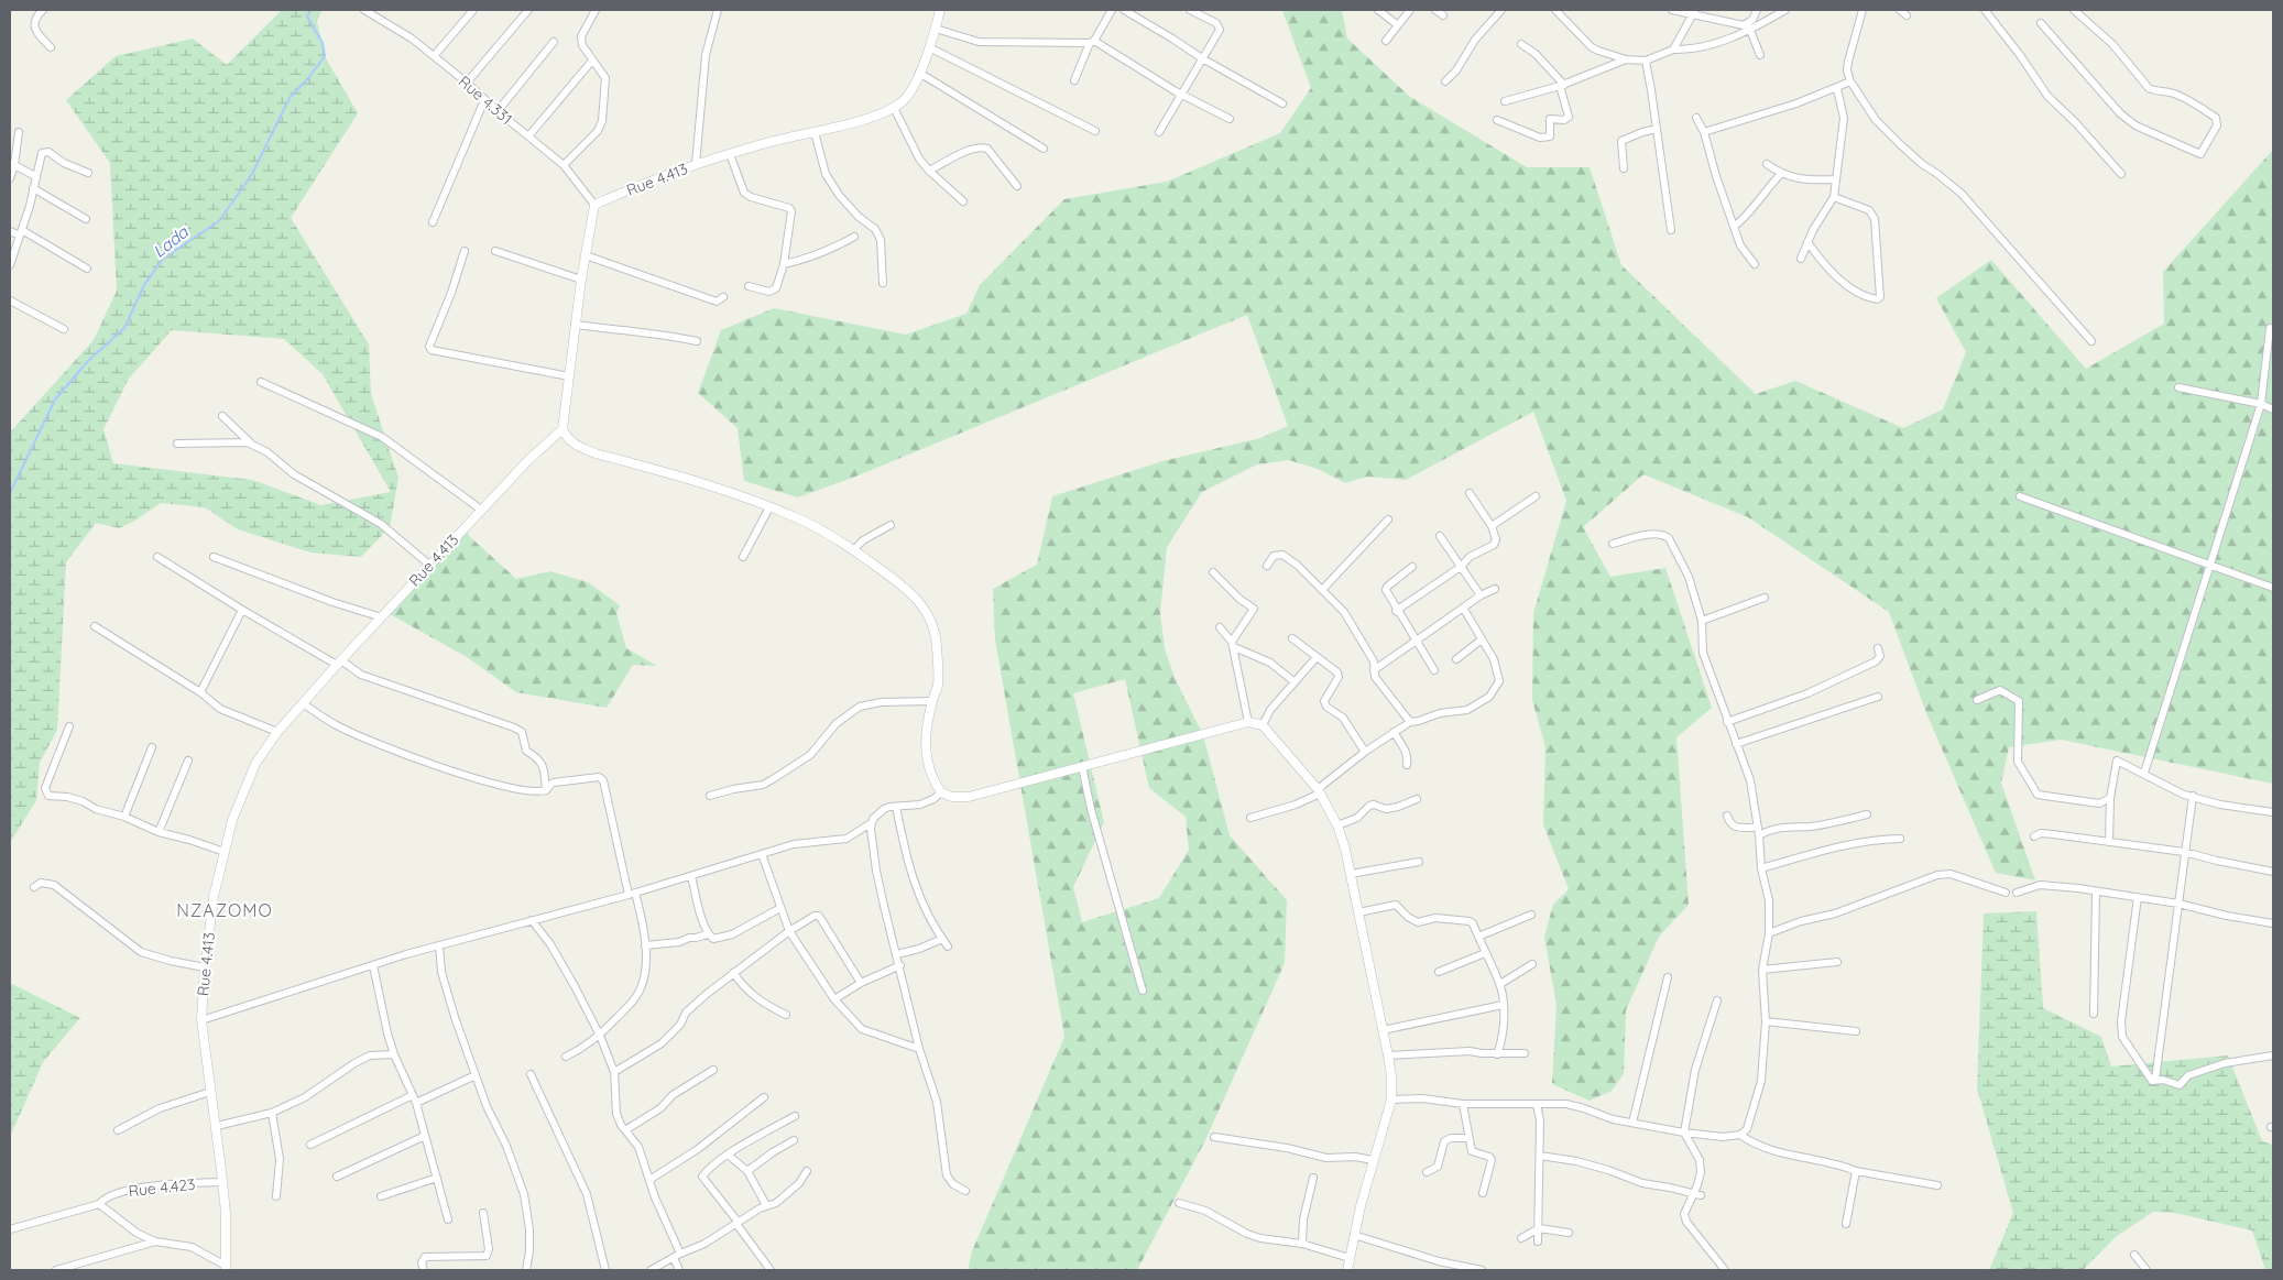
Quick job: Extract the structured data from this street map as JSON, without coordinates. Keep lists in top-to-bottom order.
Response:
{
  "streets": {
    "street": ["Rue 4.331", "Rue 4.413", "Rue 4.423"]
  },
  "crossings": [
    ["Rue 4.331", "Rue 4.413"],
    ["Rue 4.413", "Rue 4.423"]
  ],
  "districts": ["NZAZOMO"],
  "water": ["Lada"]
}
